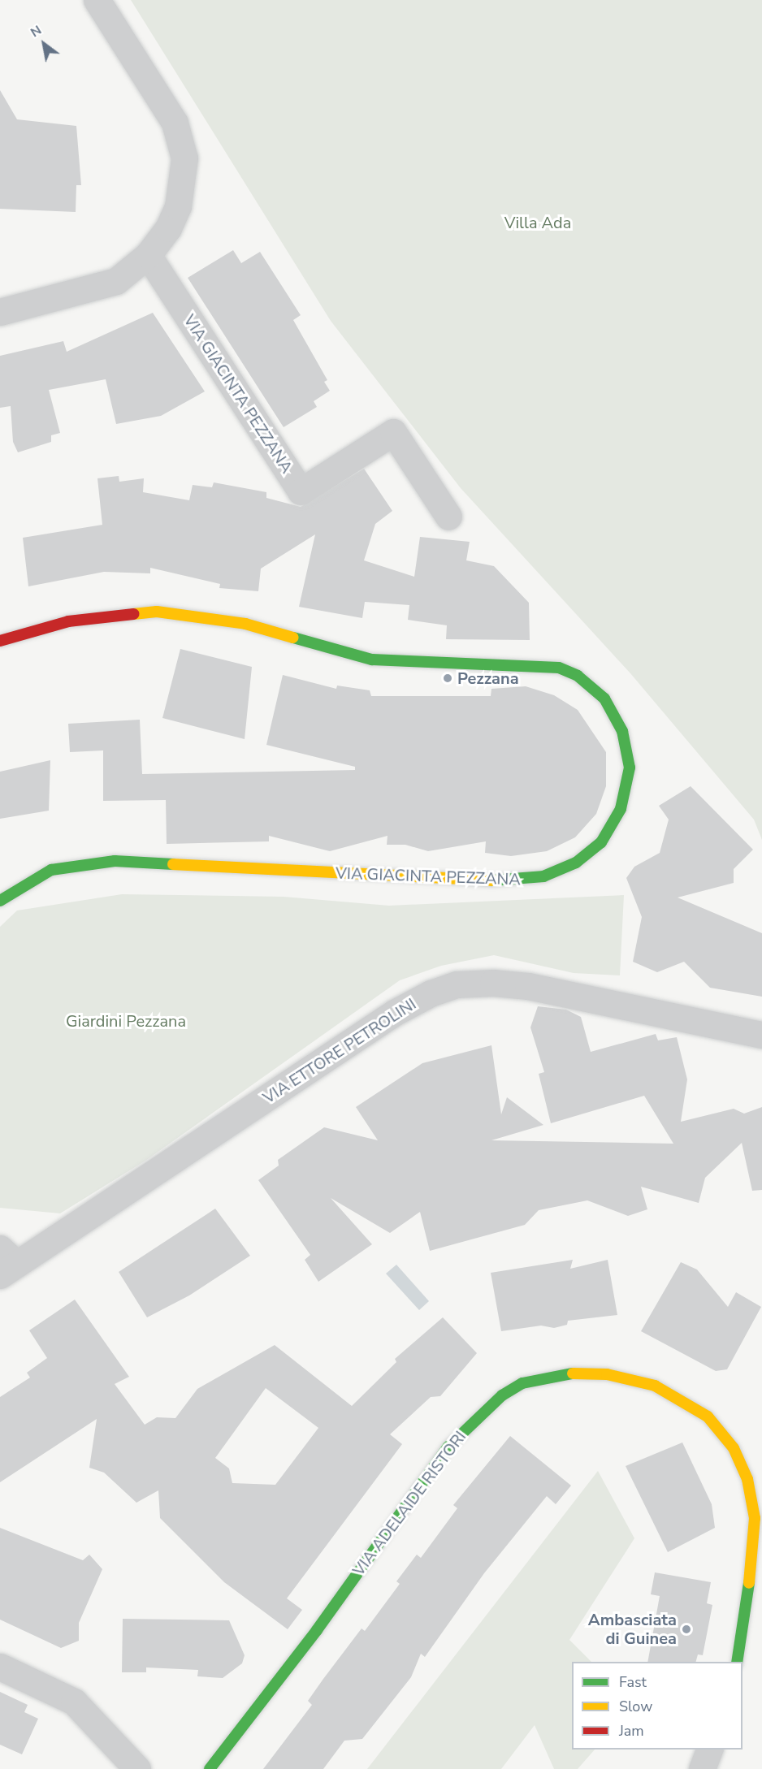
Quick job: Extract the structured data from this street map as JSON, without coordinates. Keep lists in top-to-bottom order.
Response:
{
  "streets": {
    "street": ["VIA GIACINTA PEZZANA", "VIA ETTORE PETROLINI", "VIA ADELAIDE RISTORI"]
  },
  "parks": ["Villa Ada", "Giardini Pezzana"],
  "places": ["Pezzana", "Ambasciata di Guinea"],
  "legend": ["Fast", "Slow", "Jam"],
  "north": "top left"
}
